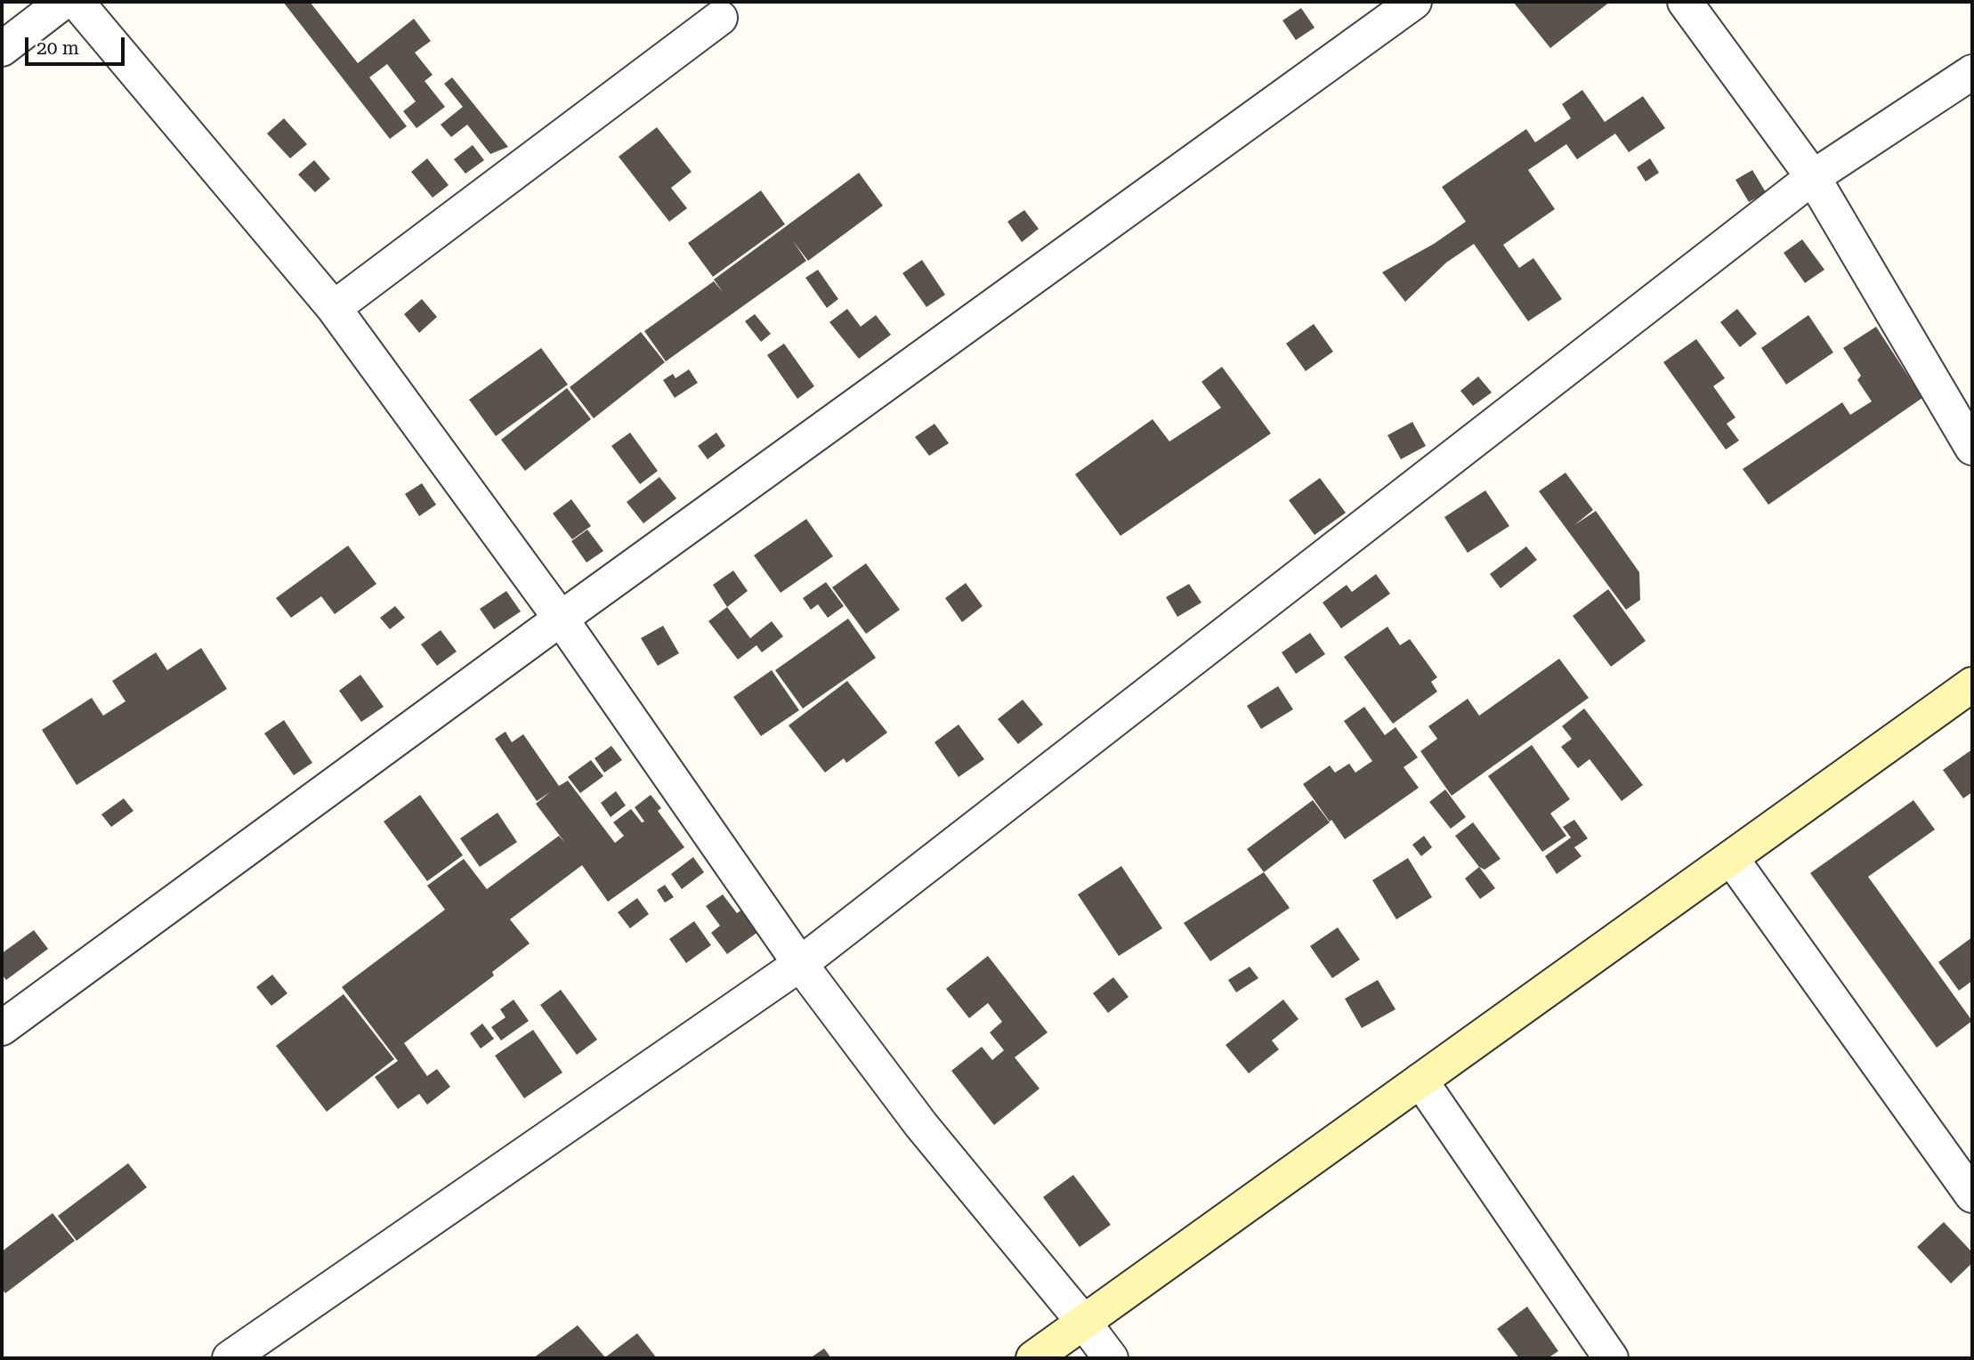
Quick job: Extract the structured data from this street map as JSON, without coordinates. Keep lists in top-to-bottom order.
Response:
{
  "scale_bar": "20 m"
}
